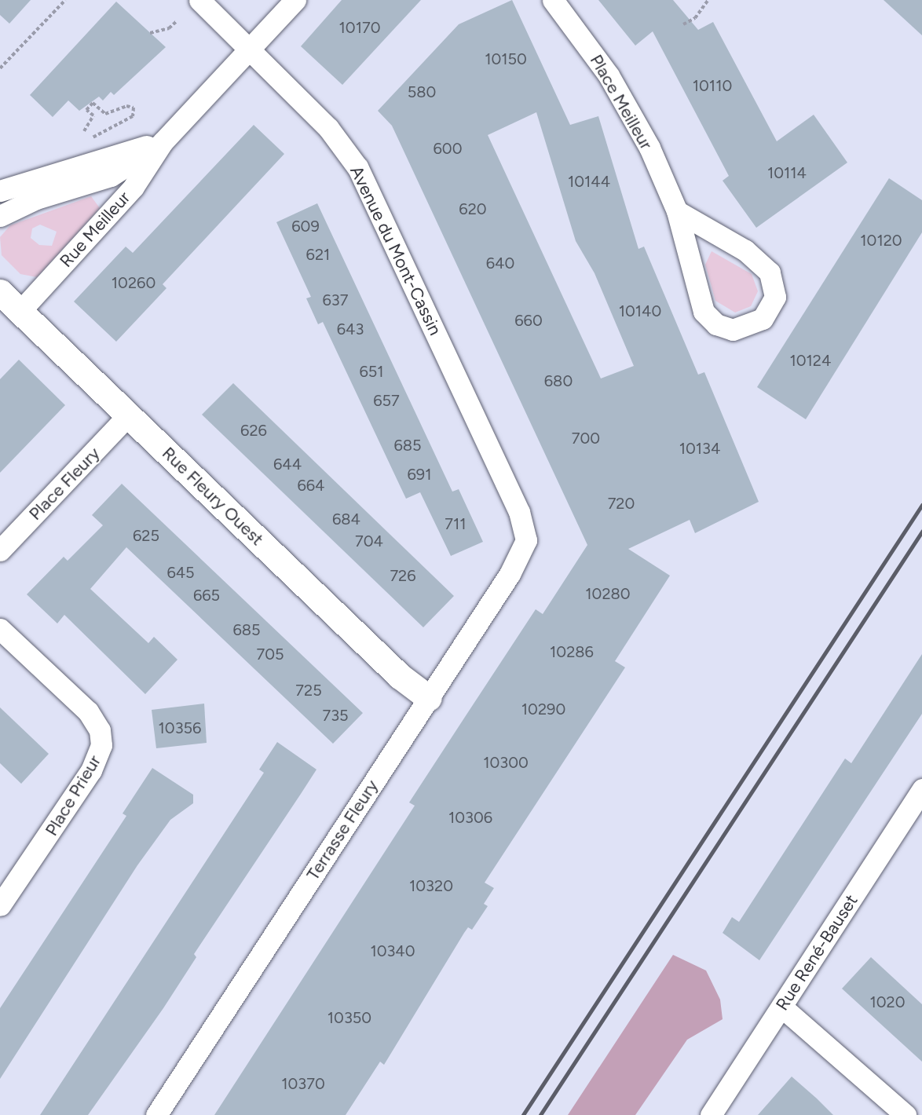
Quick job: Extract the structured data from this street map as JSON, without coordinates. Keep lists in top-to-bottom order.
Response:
{
  "streets": {
    "street": [
      "Place Meilleur",
      "Rue Meilleur",
      "Avenue du Mont-Cassin",
      "Place Fleury",
      "Rue Fleury Ouest",
      "Place Prieur",
      "Terrasse Fleury",
      "Rue René-Bauset"
    ]
  },
  "crossings": [
    ["Rue Meilleur", "Avenue du Mont-Cassin"],
    ["Rue Meilleur", "Rue Fleury Ouest"],
    ["Avenue du Mont-Cassin", "Terrasse Fleury"],
    ["Place Fleury", "Rue Fleury Ouest"],
    ["Rue Fleury Ouest", "Terrasse Fleury"]
  ],
  "house_numbers": [
    "10170",
    "10150",
    "10110",
    "580",
    "600",
    "10114",
    "10144",
    "620",
    "609",
    "10120",
    "621",
    "640",
    "10260",
    "637",
    "10140",
    "660",
    "643",
    "10124",
    "651",
    "680",
    "657",
    "626",
    "700",
    "685",
    "10134",
    "644",
    "691",
    "664",
    "720",
    "684",
    "711",
    "625",
    "704",
    "645",
    "726",
    "10280",
    "665",
    "685",
    "10286",
    "705",
    "725",
    "10290",
    "735",
    "10356",
    "10300",
    "10306",
    "10320",
    "10340",
    "1020",
    "10350",
    "10370"
  ]
}
